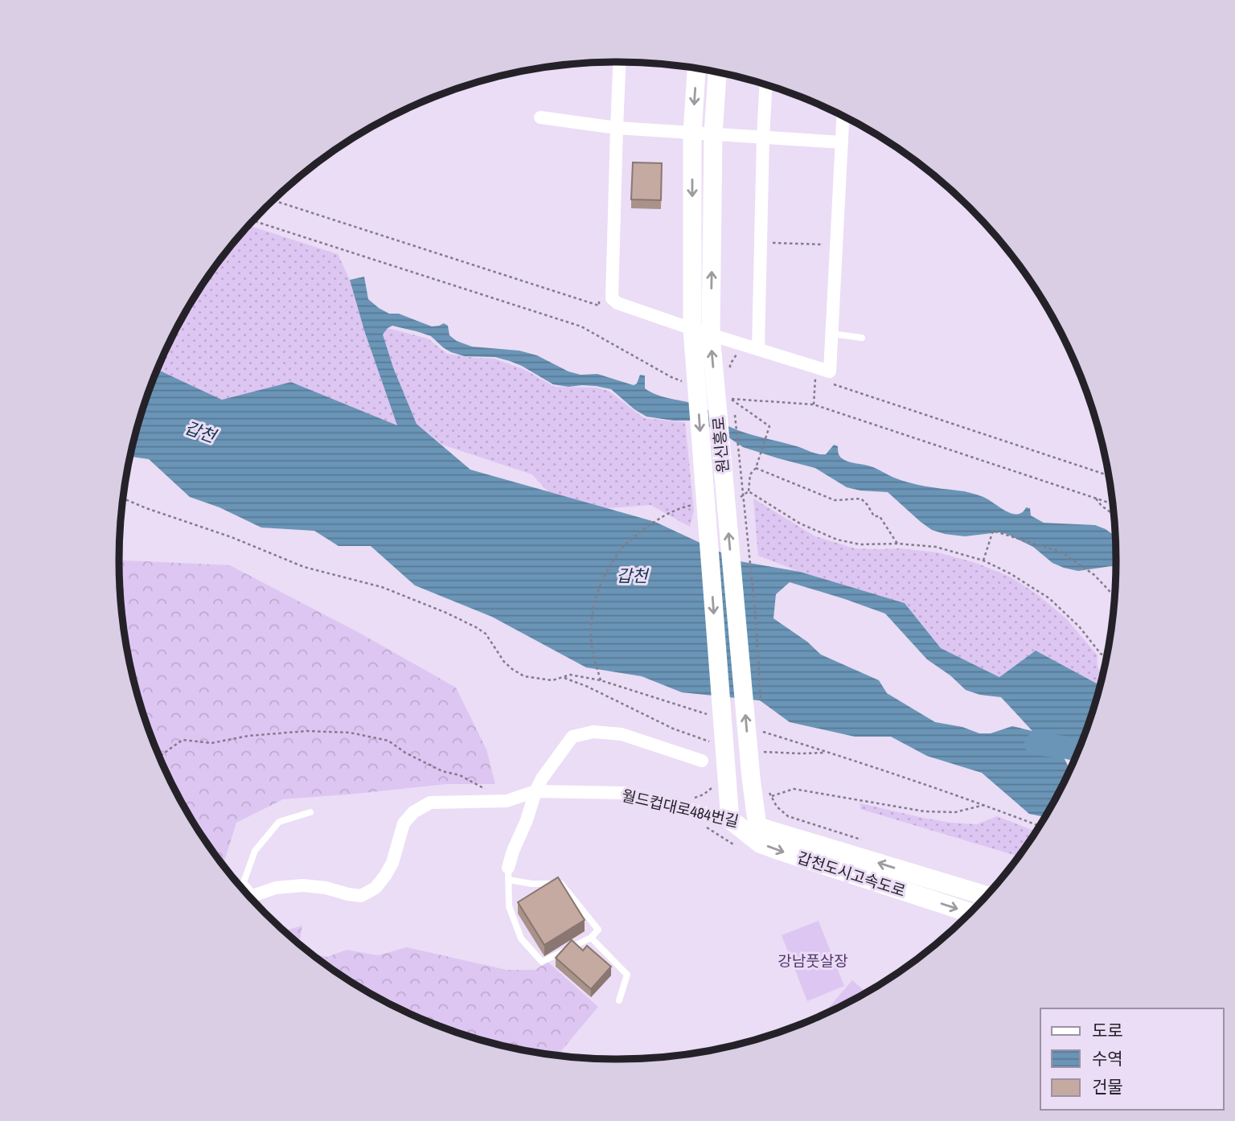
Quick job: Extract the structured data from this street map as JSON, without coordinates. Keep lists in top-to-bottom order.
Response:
{
  "streets": {
    "main road": ["갑천도시고속도로"],
    "street": ["원신흥로", "월드컵대로484번길"]
  },
  "crossings": [
    ["원신흥로", "월드컵대로484번길"],
    ["원신흥로", "갑천도시고속도로"],
    ["월드컵대로484번길", "갑천도시고속도로"]
  ],
  "water": ["갑천"],
  "parks": ["강남풋살장"],
  "legend": ["도로", "수역", "건물"]
}
